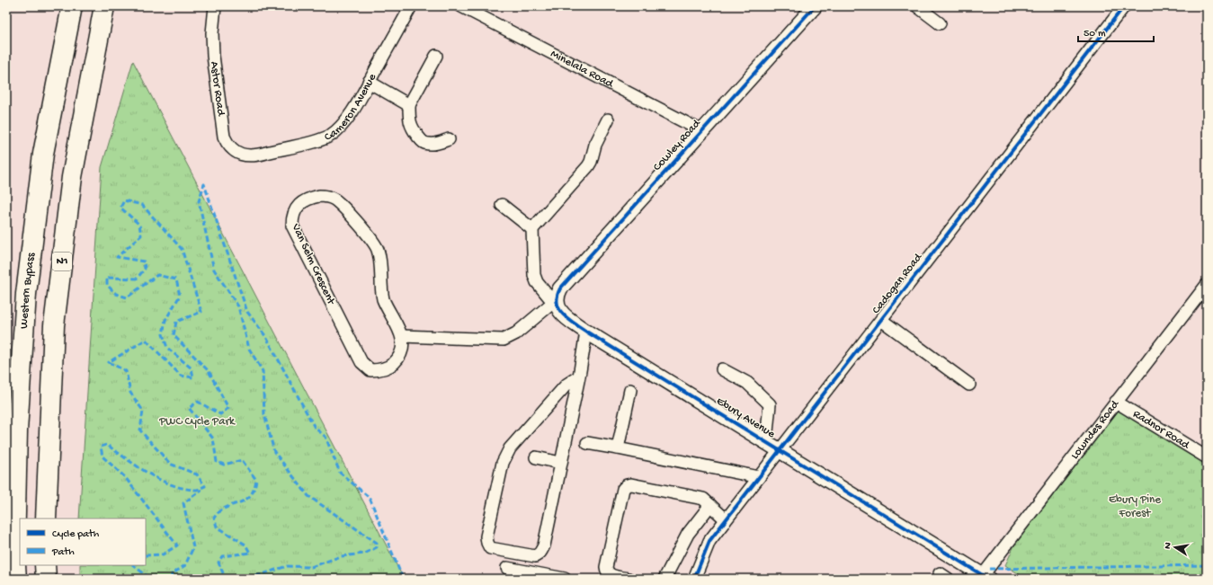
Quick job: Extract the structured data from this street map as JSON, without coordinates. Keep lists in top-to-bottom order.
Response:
{
  "streets": {
    "highway": ["N1", "Western Bypass"],
    "street": [
      "Minelala Road",
      "Astor Road",
      "Cameron Avenue",
      "Cowley Road",
      "Van Selm Crescent",
      "Cadogan Road",
      "Ebury Avenue",
      "Lowndes Road",
      "Radnor Road"
    ]
  },
  "crossings": [
    ["Minelala Road", "Cowley Road"],
    ["Astor Road", "Cameron Avenue"],
    ["Cowley Road", "Ebury Avenue"],
    ["Cadogan Road", "Ebury Avenue"],
    ["Ebury Avenue", "Lowndes Road"],
    ["Lowndes Road", "Radnor Road"]
  ],
  "parks": ["PWC Cycle Park", "Ebury Pine Forest"],
  "legend": ["Cycle path", "Path"],
  "scale_bar": "50 m",
  "north": "left"
}
